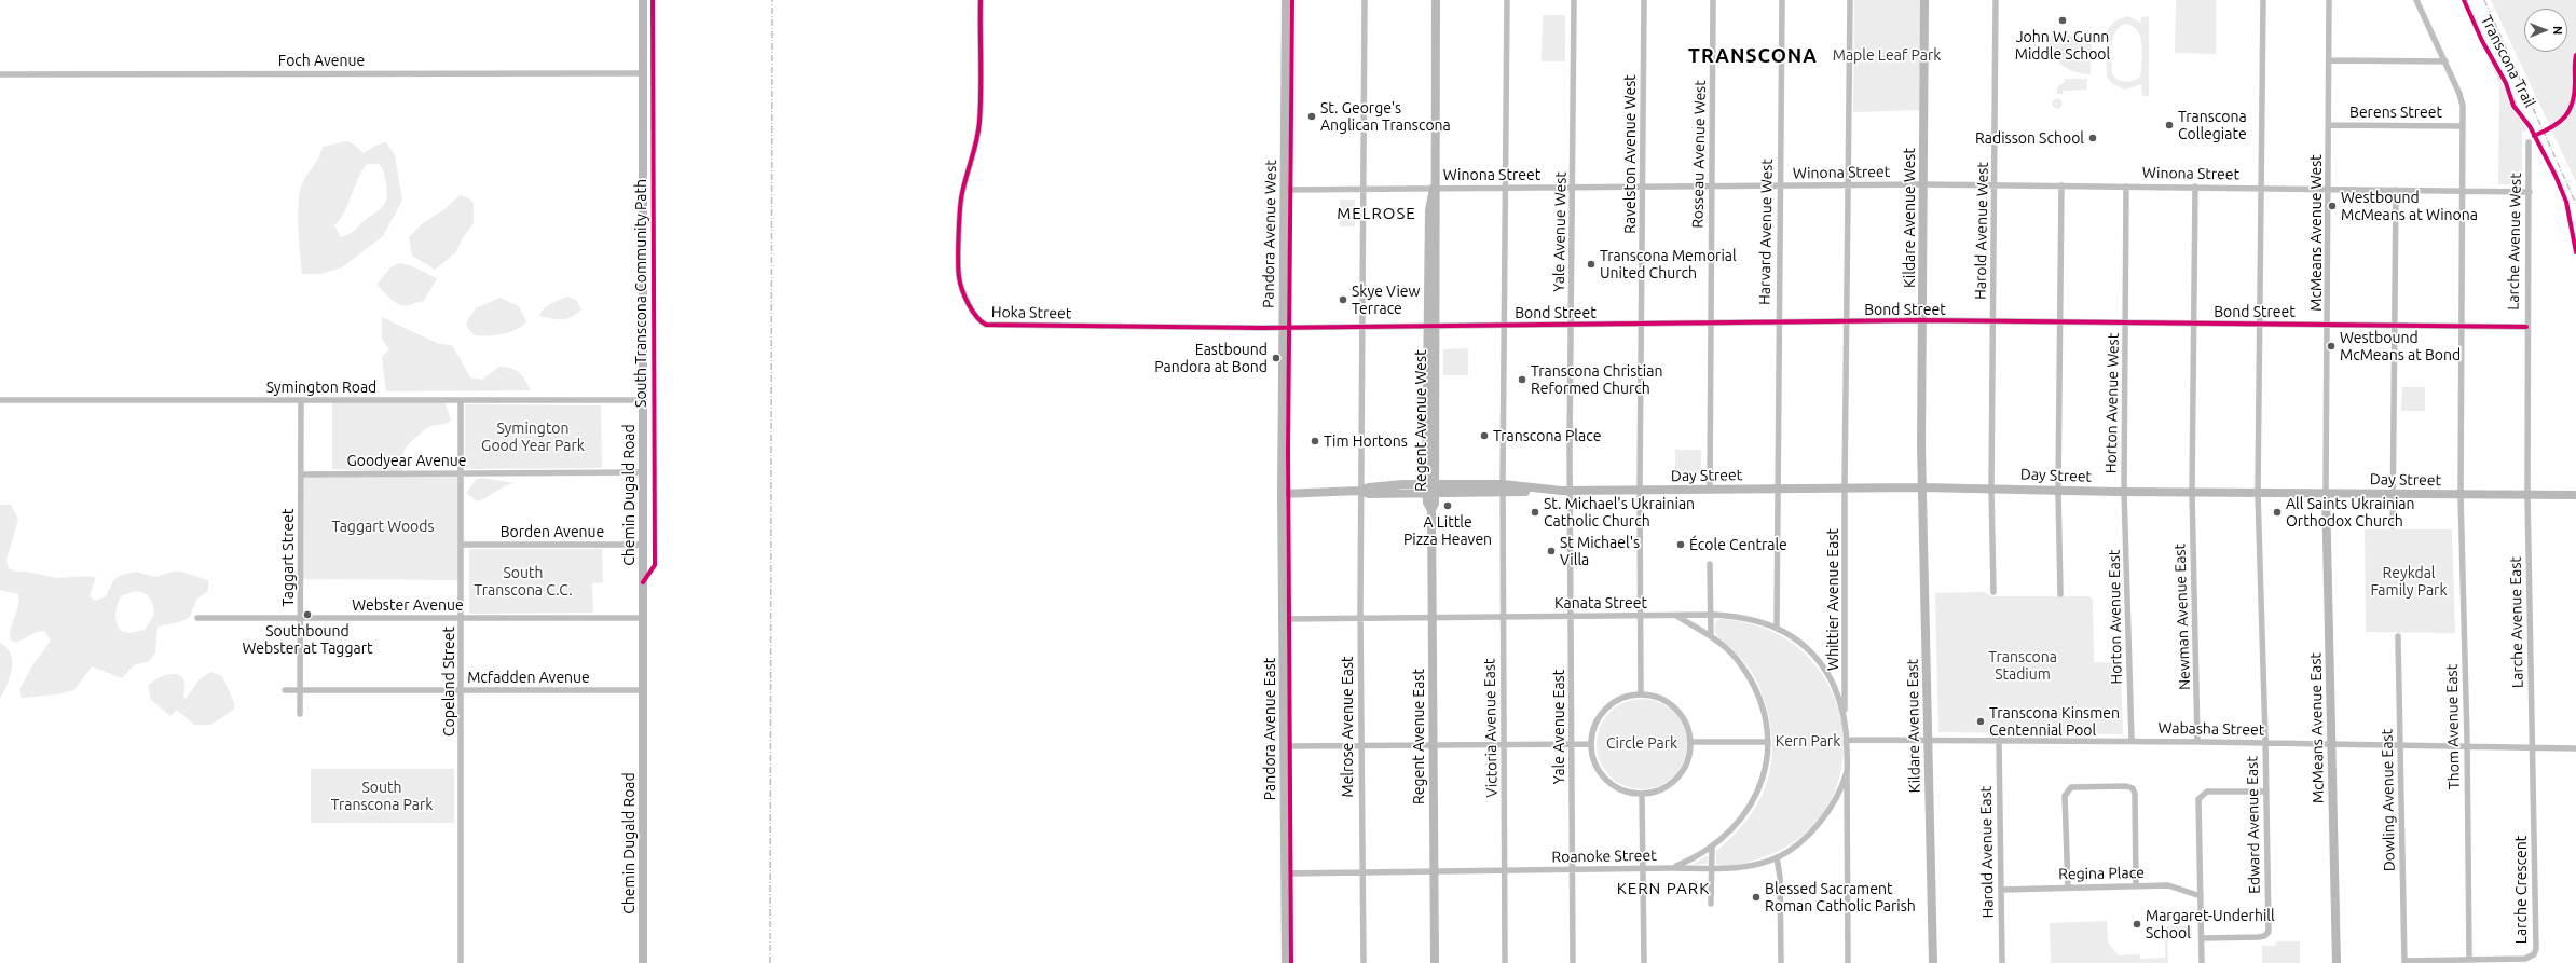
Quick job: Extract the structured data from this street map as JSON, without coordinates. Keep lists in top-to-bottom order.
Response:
{
  "streets": {
    "street": [
      "Foch Avenue",
      "Berens Street",
      "Ravelston Avenue West",
      "Rosseau Avenue West",
      "Winona Street",
      "Kildare Avenue West",
      "Harold Avenue West",
      "Yale Avenue West",
      "Harvard Avenue West",
      "McMeans Avenue West",
      "Pandora Avenue West",
      "Larche Avenue West",
      "Bond Street",
      "Hoka Street",
      "Symington Road",
      "Horton Avenue West",
      "Regent Avenue West",
      "Goodyear Avenue",
      "Day Street",
      "Chemin Dugald Road",
      "Borden Avenue",
      "Taggart Street",
      "Whittier Avenue East",
      "Kanata Street",
      "Webster Avenue",
      "Horton Avenue East",
      "Newman Avenue East",
      "Larche Avenue East",
      "Mcfadden Avenue",
      "Copeland Street",
      "Kildare Avenue East",
      "Melrose Avenue East",
      "Yale Avenue East",
      "Thom Avenue East",
      "Victoria Avenue East",
      "McMeans Avenue East",
      "Pandora Avenue East",
      "Wabasha Street",
      "Regent Avenue East",
      "Dowling Avenue East",
      "Edward Avenue East",
      "Harold Avenue East",
      "Roanoke Street",
      "Regina Place",
      "Larche Crescent"
    ],
    "cycle path": ["Transcona Trail", "South Transcona Community Path"]
  },
  "crossings": [
    ["Foch Avenue", "Chemin Dugald Road"],
    ["Berens Street", "McMeans Avenue West"],
    ["Berens Street", "Thom Avenue East"],
    ["Ravelston Avenue West", "Winona Street"],
    ["Ravelston Avenue West", "Bond Street"],
    ["Ravelston Avenue West", "Day Street"],
    ["Ravelston Avenue West", "Kanata Street"],
    ["Rosseau Avenue West", "Winona Street"],
    ["Rosseau Avenue West", "Bond Street"],
    ["Rosseau Avenue West", "Day Street"],
    ["Winona Street", "Kildare Avenue West"],
    ["Winona Street", "Harold Avenue West"],
    ["Winona Street", "Yale Avenue West"],
    ["Winona Street", "Harvard Avenue West"],
    ["Winona Street", "McMeans Avenue West"],
    ["Winona Street", "Pandora Avenue West"],
    ["Winona Street", "Larche Avenue West"],
    ["Winona Street", "Horton Avenue West"],
    ["Winona Street", "Regent Avenue West"],
    ["Winona Street", "Whittier Avenue East"],
    ["Winona Street", "Newman Avenue East"],
    ["Winona Street", "Melrose Avenue East"],
    ["Winona Street", "Thom Avenue East"],
    ["Winona Street", "Victoria Avenue East"],
    ["Winona Street", "Edward Avenue East"],
    ["Kildare Avenue West", "Bond Street"],
    ["Kildare Avenue West", "Day Street"],
    ["Kildare Avenue West", "Kildare Avenue East"],
    ["Harold Avenue West", "Bond Street"],
    ["Harold Avenue West", "Day Street"],
    ["Yale Avenue West", "Bond Street"],
    ["Yale Avenue West", "Day Street"],
    ["Yale Avenue West", "Yale Avenue East"],
    ["Harvard Avenue West", "Bond Street"],
    ["Harvard Avenue West", "Day Street"],
    ["Harvard Avenue West", "Kanata Street"],
    ["McMeans Avenue West", "Bond Street"],
    ["McMeans Avenue West", "Day Street"],
    ["McMeans Avenue West", "McMeans Avenue East"],
    ["Pandora Avenue West", "Bond Street"],
    ["Pandora Avenue West", "Hoka Street"],
    ["Pandora Avenue West", "Day Street"],
    ["Pandora Avenue West", "Pandora Avenue East"],
    ["Larche Avenue West", "Bond Street"],
    ["Larche Avenue West", "Day Street"],
    ["Larche Avenue West", "Larche Avenue East"],
    ["Bond Street", "Hoka Street"],
    ["Bond Street", "Horton Avenue West"],
    ["Bond Street", "Regent Avenue West"],
    ["Bond Street", "Whittier Avenue East"],
    ["Bond Street", "Newman Avenue East"],
    ["Bond Street", "Melrose Avenue East"],
    ["Bond Street", "Thom Avenue East"],
    ["Bond Street", "Victoria Avenue East"],
    ["Bond Street", "Edward Avenue East"],
    ["Symington Road", "Chemin Dugald Road"],
    ["Symington Road", "Taggart Street"],
    ["Symington Road", "Copeland Street"],
    ["Horton Avenue West", "Day Street"],
    ["Horton Avenue West", "Horton Avenue East"],
    ["Regent Avenue West", "Day Street"],
    ["Regent Avenue West", "Regent Avenue East"],
    ["Goodyear Avenue", "Chemin Dugald Road"],
    ["Goodyear Avenue", "Taggart Street"],
    ["Goodyear Avenue", "Copeland Street"],
    ["Day Street", "Whittier Avenue East"],
    ["Day Street", "Horton Avenue East"],
    ["Day Street", "Newman Avenue East"],
    ["Day Street", "Larche Avenue East"],
    ["Day Street", "Kildare Avenue East"],
    ["Day Street", "Melrose Avenue East"],
    ["Day Street", "Yale Avenue East"],
    ["Day Street", "Thom Avenue East"],
    ["Day Street", "Victoria Avenue East"],
    ["Day Street", "McMeans Avenue East"],
    ["Day Street", "Pandora Avenue East"],
    ["Day Street", "Edward Avenue East"],
    ["Chemin Dugald Road", "Borden Avenue"],
    ["Chemin Dugald Road", "Webster Avenue"],
    ["Chemin Dugald Road", "Mcfadden Avenue"],
    ["Borden Avenue", "Copeland Street"],
    ["Taggart Street", "Webster Avenue"],
    ["Taggart Street", "Mcfadden Avenue"],
    ["Whittier Avenue East", "Kanata Street"],
    ["Kanata Street", "Melrose Avenue East"],
    ["Kanata Street", "Yale Avenue East"],
    ["Kanata Street", "Victoria Avenue East"],
    ["Kanata Street", "Pandora Avenue East"],
    ["Kanata Street", "Wabasha Street"],
    ["Kanata Street", "Regent Avenue East"],
    ["Kanata Street", "Roanoke Street"],
    ["Webster Avenue", "Copeland Street"],
    ["Horton Avenue East", "Wabasha Street"],
    ["Newman Avenue East", "Wabasha Street"],
    ["Larche Avenue East", "Wabasha Street"],
    ["Larche Avenue East", "Larche Crescent"],
    ["Mcfadden Avenue", "Copeland Street"],
    ["Kildare Avenue East", "Wabasha Street"],
    ["Melrose Avenue East", "Roanoke Street"],
    ["Yale Avenue East", "Roanoke Street"],
    ["Thom Avenue East", "Wabasha Street"],
    ["Thom Avenue East", "Larche Crescent"],
    ["Victoria Avenue East", "Roanoke Street"],
    ["McMeans Avenue East", "Wabasha Street"],
    ["Pandora Avenue East", "Roanoke Street"],
    ["Wabasha Street", "Dowling Avenue East"],
    ["Wabasha Street", "Edward Avenue East"],
    ["Wabasha Street", "Harold Avenue East"],
    ["Wabasha Street", "Roanoke Street"],
    ["Wabasha Street", "Larche Crescent"],
    ["Regent Avenue East", "Roanoke Street"],
    ["Dowling Avenue East", "Larche Crescent"],
    ["Harold Avenue East", "Regina Place"]
  ],
  "districts": ["TRANSCONA", "MELROSE", "KERN PARK"],
  "parks": [
    "Maple Leaf Park",
    "Symington Good Year Park",
    "Taggart Woods",
    "South Transcona C.C.",
    "Reykdal Family Park",
    "Transcona Stadium",
    "Kern Park",
    "Circle Park",
    "South Transcona Park"
  ],
  "places": [
    "John W. Gunn Middle School",
    "St. George's Anglican Transcona",
    "Transcona Collegiate",
    "Radisson School",
    "Westbound McMeans at Winona",
    "Transcona Memorial United Church",
    "Skye View Terrace",
    "Westbound McMeans at Bond",
    "Eastbound Pandora at Bond",
    "Transcona Christian Reformed Church",
    "Transcona Place",
    "Tim Hortons",
    "A Little Pizza Heaven",
    "St. Michael's Ukrainian Catholic Church",
    "All Saints Ukrainian Orthodox Church",
    "École Centrale",
    "St Michael's Villa",
    "Southbound Webster at Taggart",
    "Transcona Kinsmen Centennial Pool",
    "Blessed Sacrament Roman Catholic Parish",
    "Margaret-Underhill School"
  ],
  "north": "right"
}
